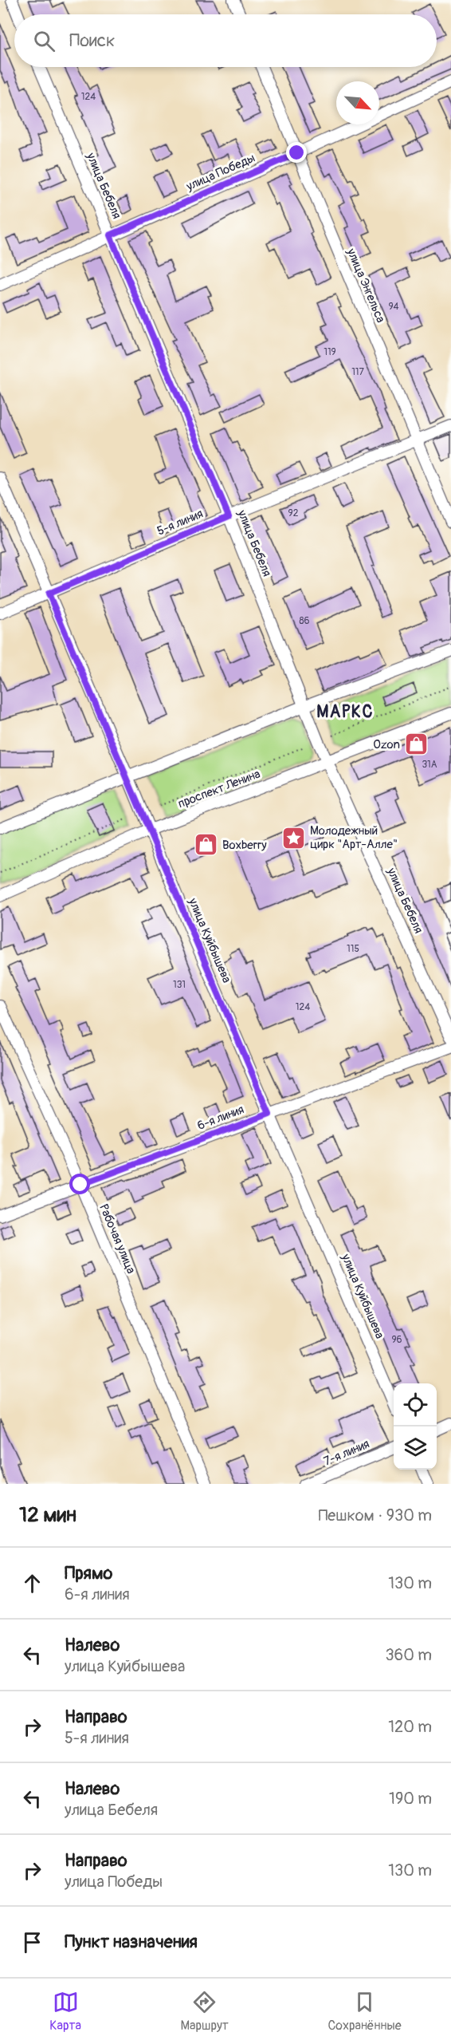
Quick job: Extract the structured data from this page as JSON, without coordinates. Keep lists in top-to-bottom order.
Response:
{
  "streets": {
    "street": [
      "улица Победы",
      "улица Бебеля",
      "улица Энгельса",
      "5-я линия",
      "проспект Ленина",
      "улица Куйбышева",
      "6-я линия",
      "Рабочая улица",
      "7-я линия"
    ]
  },
  "crossings": [
    ["улица Победы", "улица Бебеля"],
    ["улица Победы", "улица Энгельса"],
    ["улица Бебеля", "5-я линия"],
    ["улица Бебеля", "проспект Ленина"],
    ["улица Энгельса", "5-я линия"],
    ["5-я линия", "улица Куйбышева"],
    ["проспект Ленина", "улица Куйбышева"],
    ["улица Куйбышева", "6-я линия"],
    ["6-я линия", "Рабочая улица"]
  ],
  "districts": ["МАРКС"],
  "places": {
    "shop": ["Ozon", "Boxberry"],
    "place": ["Молодежный цирк \"Арт-Алле\""]
  },
  "house_numbers": [
    "124",
    "94",
    "119",
    "117",
    "92",
    "86",
    "31А",
    "115",
    "131",
    "124",
    "96"
  ],
  "north": "bottom right",
  "page": {
    "search": "Поиск",
    "heading": ["12 мин", "Пешком · 930 m"],
    "list": [
      ["Прямо", "6-я линия", "130 m"],
      ["Налево", "улица Куйбышева", "360 m"],
      ["Направо", "5-я линия", "120 m"],
      ["Налево", "улица Бебеля", "190 m"],
      ["Направо", "улица Победы", "130 m"],
      "Пункт назначения"
    ],
    "nav": ["Карта", "Маршрут", "Сохранённые"]
  }
}
